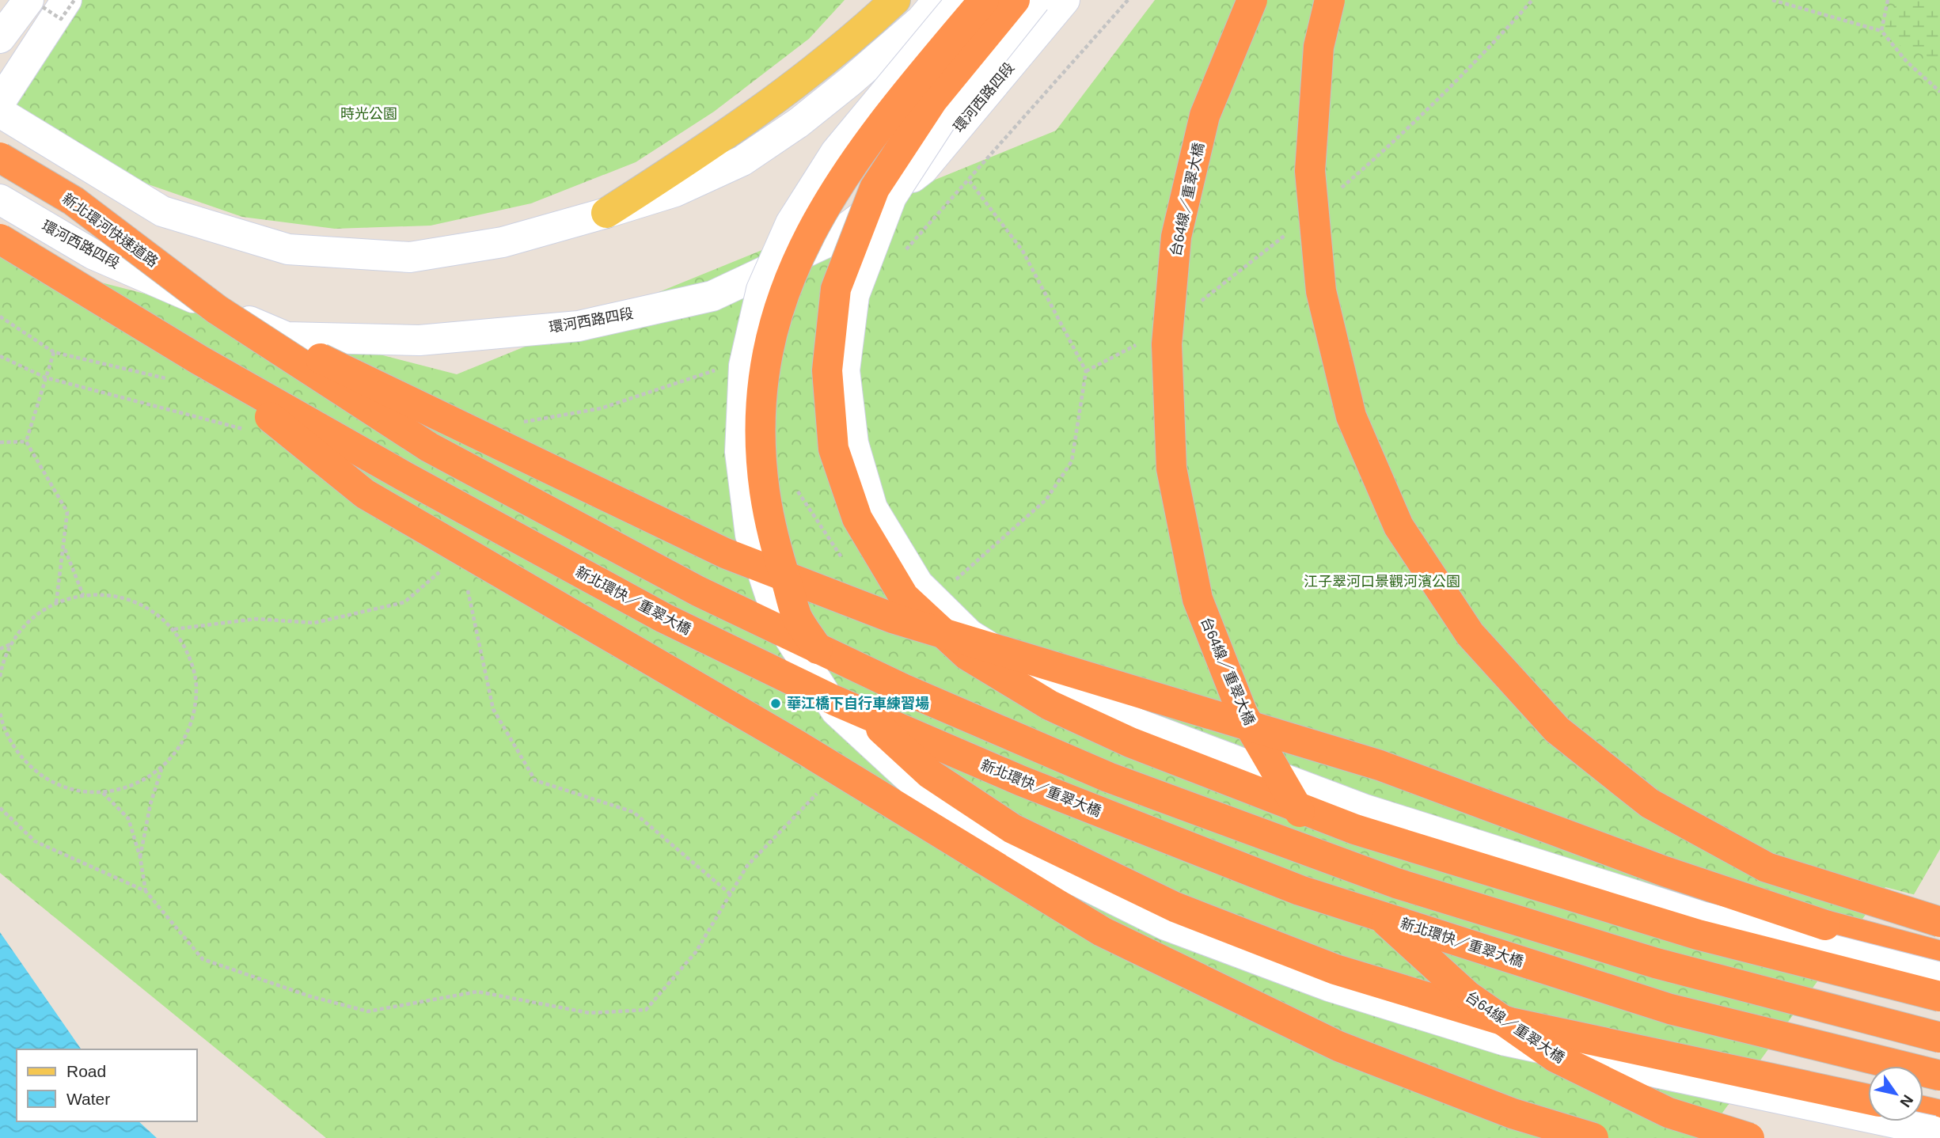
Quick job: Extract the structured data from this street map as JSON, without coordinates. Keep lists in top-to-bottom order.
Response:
{
  "streets": {
    "highway": ["台64線／重翠大橋", "新北環河快速道路", "新北環快／重翠大橋"],
    "street": ["環河西路四段"]
  },
  "parks": ["時光公園", "江子翠河口景觀河濱公園"],
  "places": ["華江橋下自行車練習場"],
  "legend": ["Road", "Water"],
  "north": "bottom right"
}
